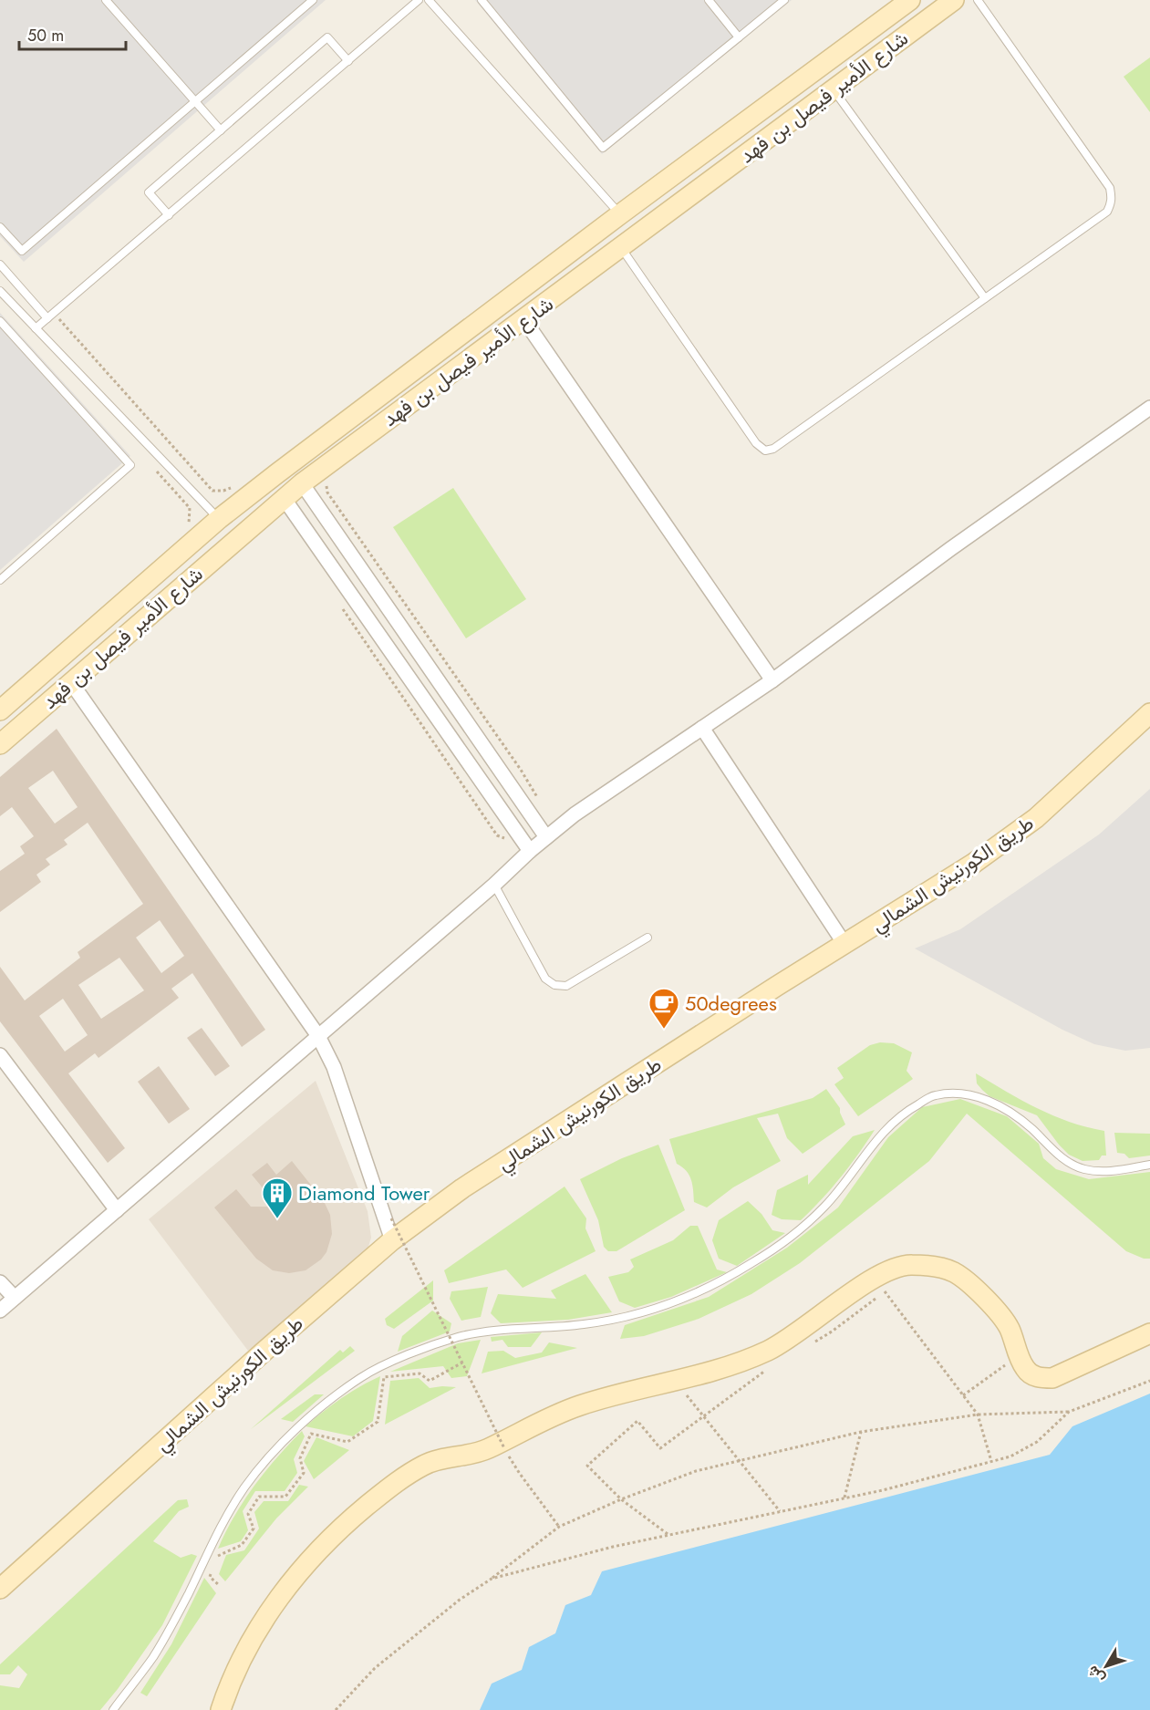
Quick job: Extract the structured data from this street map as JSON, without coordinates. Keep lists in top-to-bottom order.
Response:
{
  "streets": {
    "main road": ["شارع الأمير فيصل بن فهد", "طريق الكورنيش الشمالي"]
  },
  "places": {
    "cafe": ["50degrees"],
    "building": ["Diamond Tower"]
  },
  "scale_bar": "50 m",
  "north": "bottom left"
}
